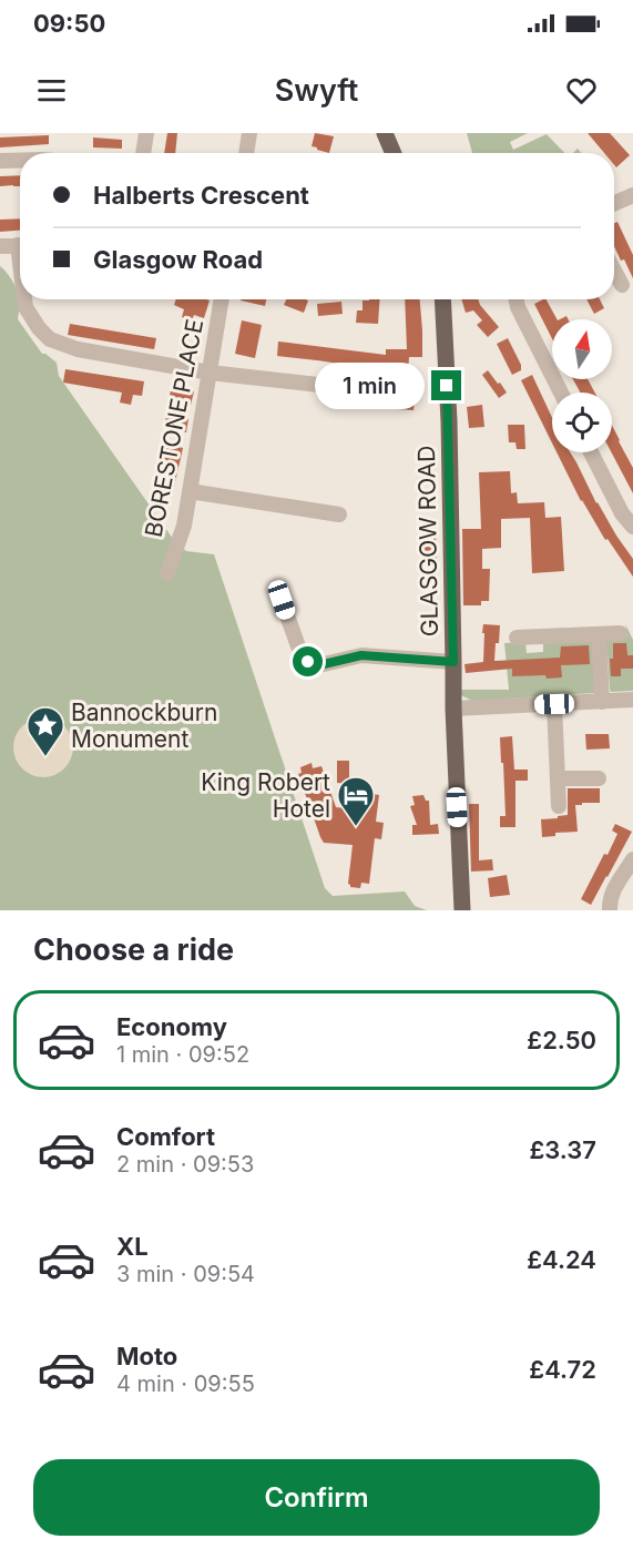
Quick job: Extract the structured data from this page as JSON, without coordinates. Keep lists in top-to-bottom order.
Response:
{
  "streets": {
    "main road": ["GLASGOW ROAD"],
    "street": ["BORESTONE PLACE"]
  },
  "places": {
    "place": ["Bannockburn Monument"],
    "hotel": ["King Robert Hotel"]
  },
  "north": "top",
  "page": {
    "status": "09:50",
    "header": "Swyft",
    "banner": ["Halberts Crescent", "Glasgow Road"],
    "bubble": "1 min",
    "heading": "Choose a ride",
    "list": [
      {
        "name": "Economy",
        "note": "1 min · 09:52",
        "value": "£2.50"
      },
      {
        "name": "Comfort",
        "note": "2 min · 09:53",
        "value": "£3.37"
      },
      {
        "name": "XL",
        "note": "3 min · 09:54",
        "value": "£4.24"
      },
      {
        "name": "Moto",
        "note": "4 min · 09:55",
        "value": "£4.72"
      }
    ],
    "buttons": "Confirm"
  }
}
